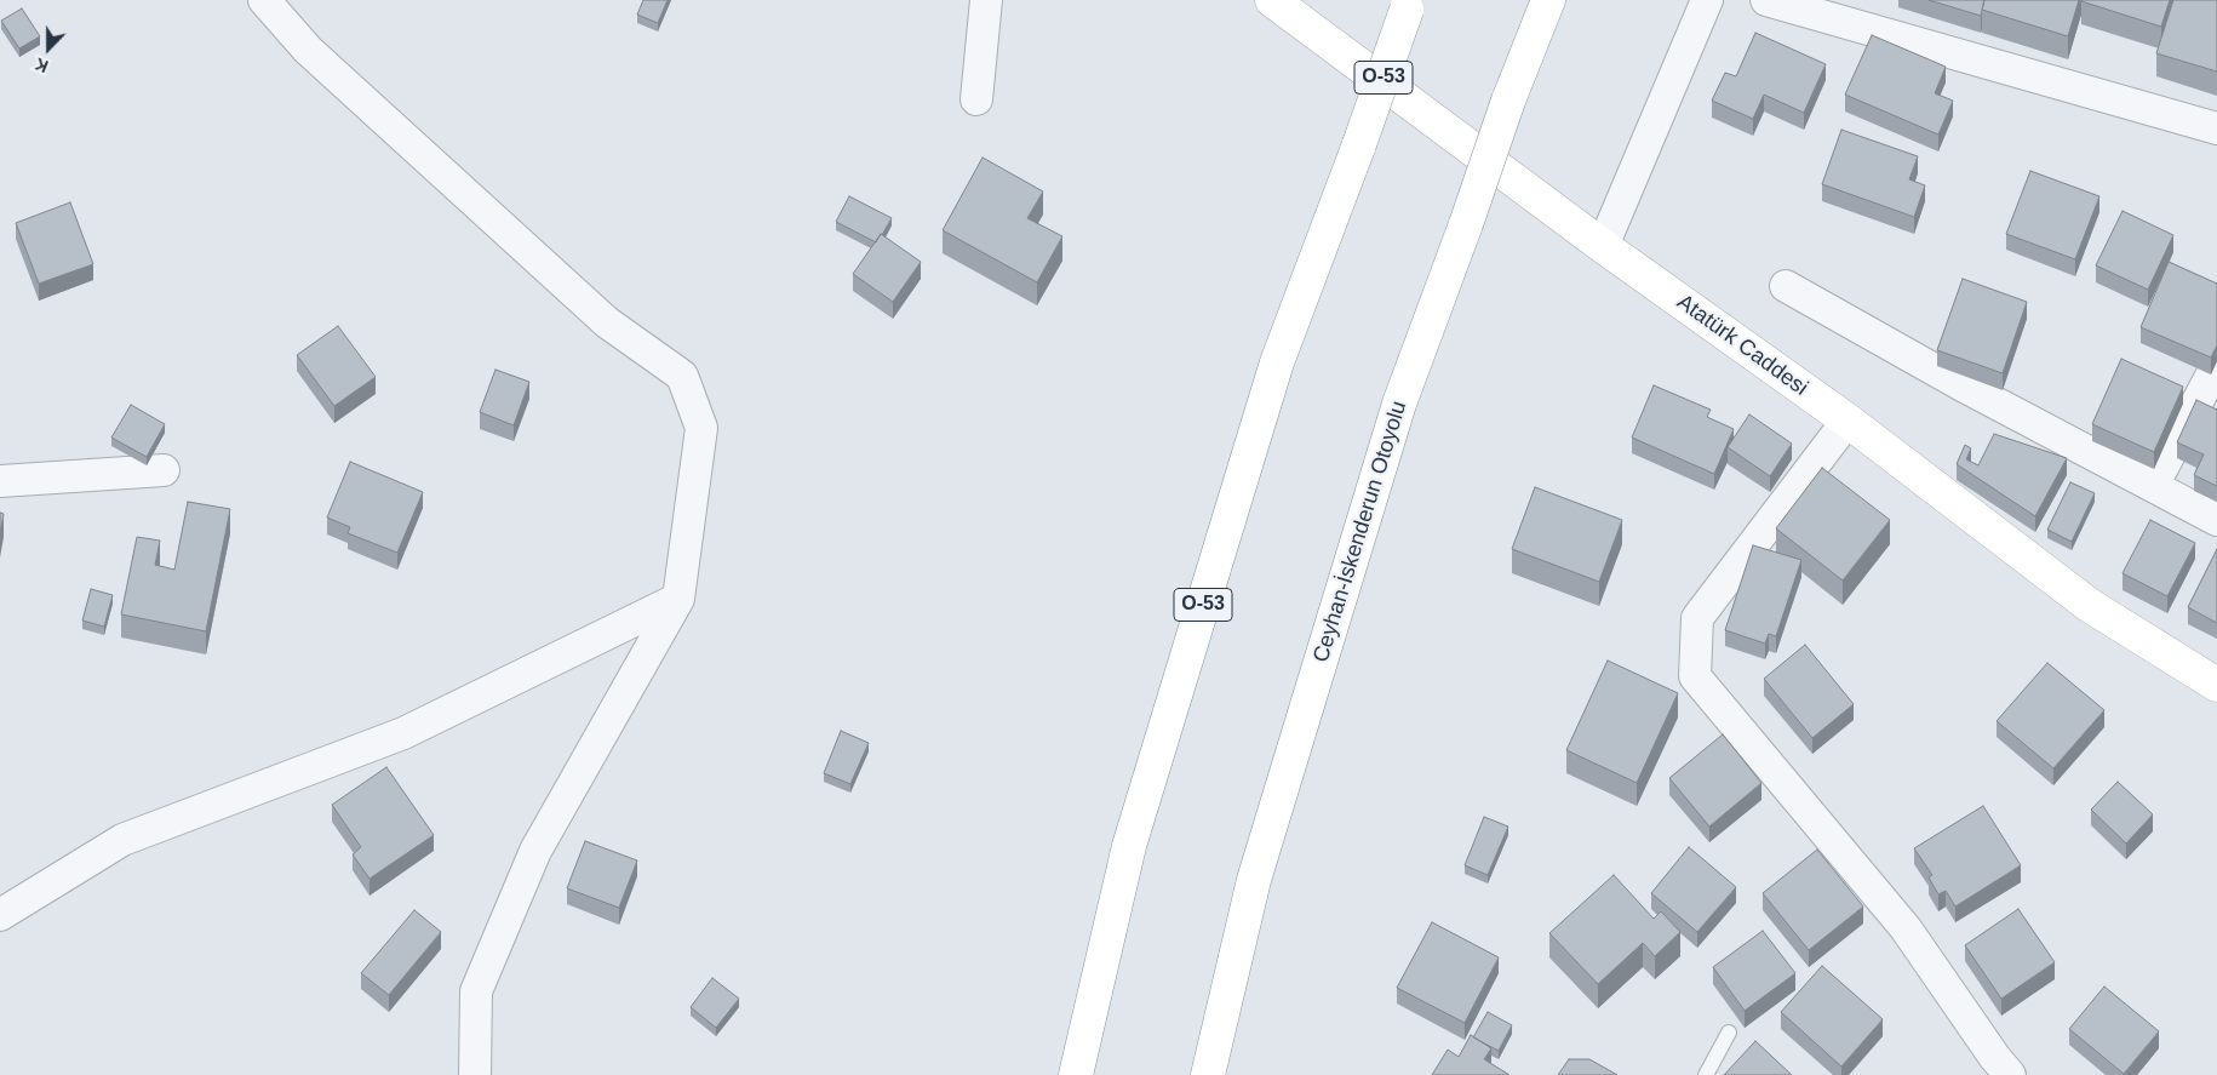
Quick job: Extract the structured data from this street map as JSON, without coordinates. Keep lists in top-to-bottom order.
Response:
{
  "streets": {
    "main road": ["O-53", "Atatürk Caddesi", "Ceyhan-İskenderun Otoyolu"]
  },
  "north": "bottom"
}
